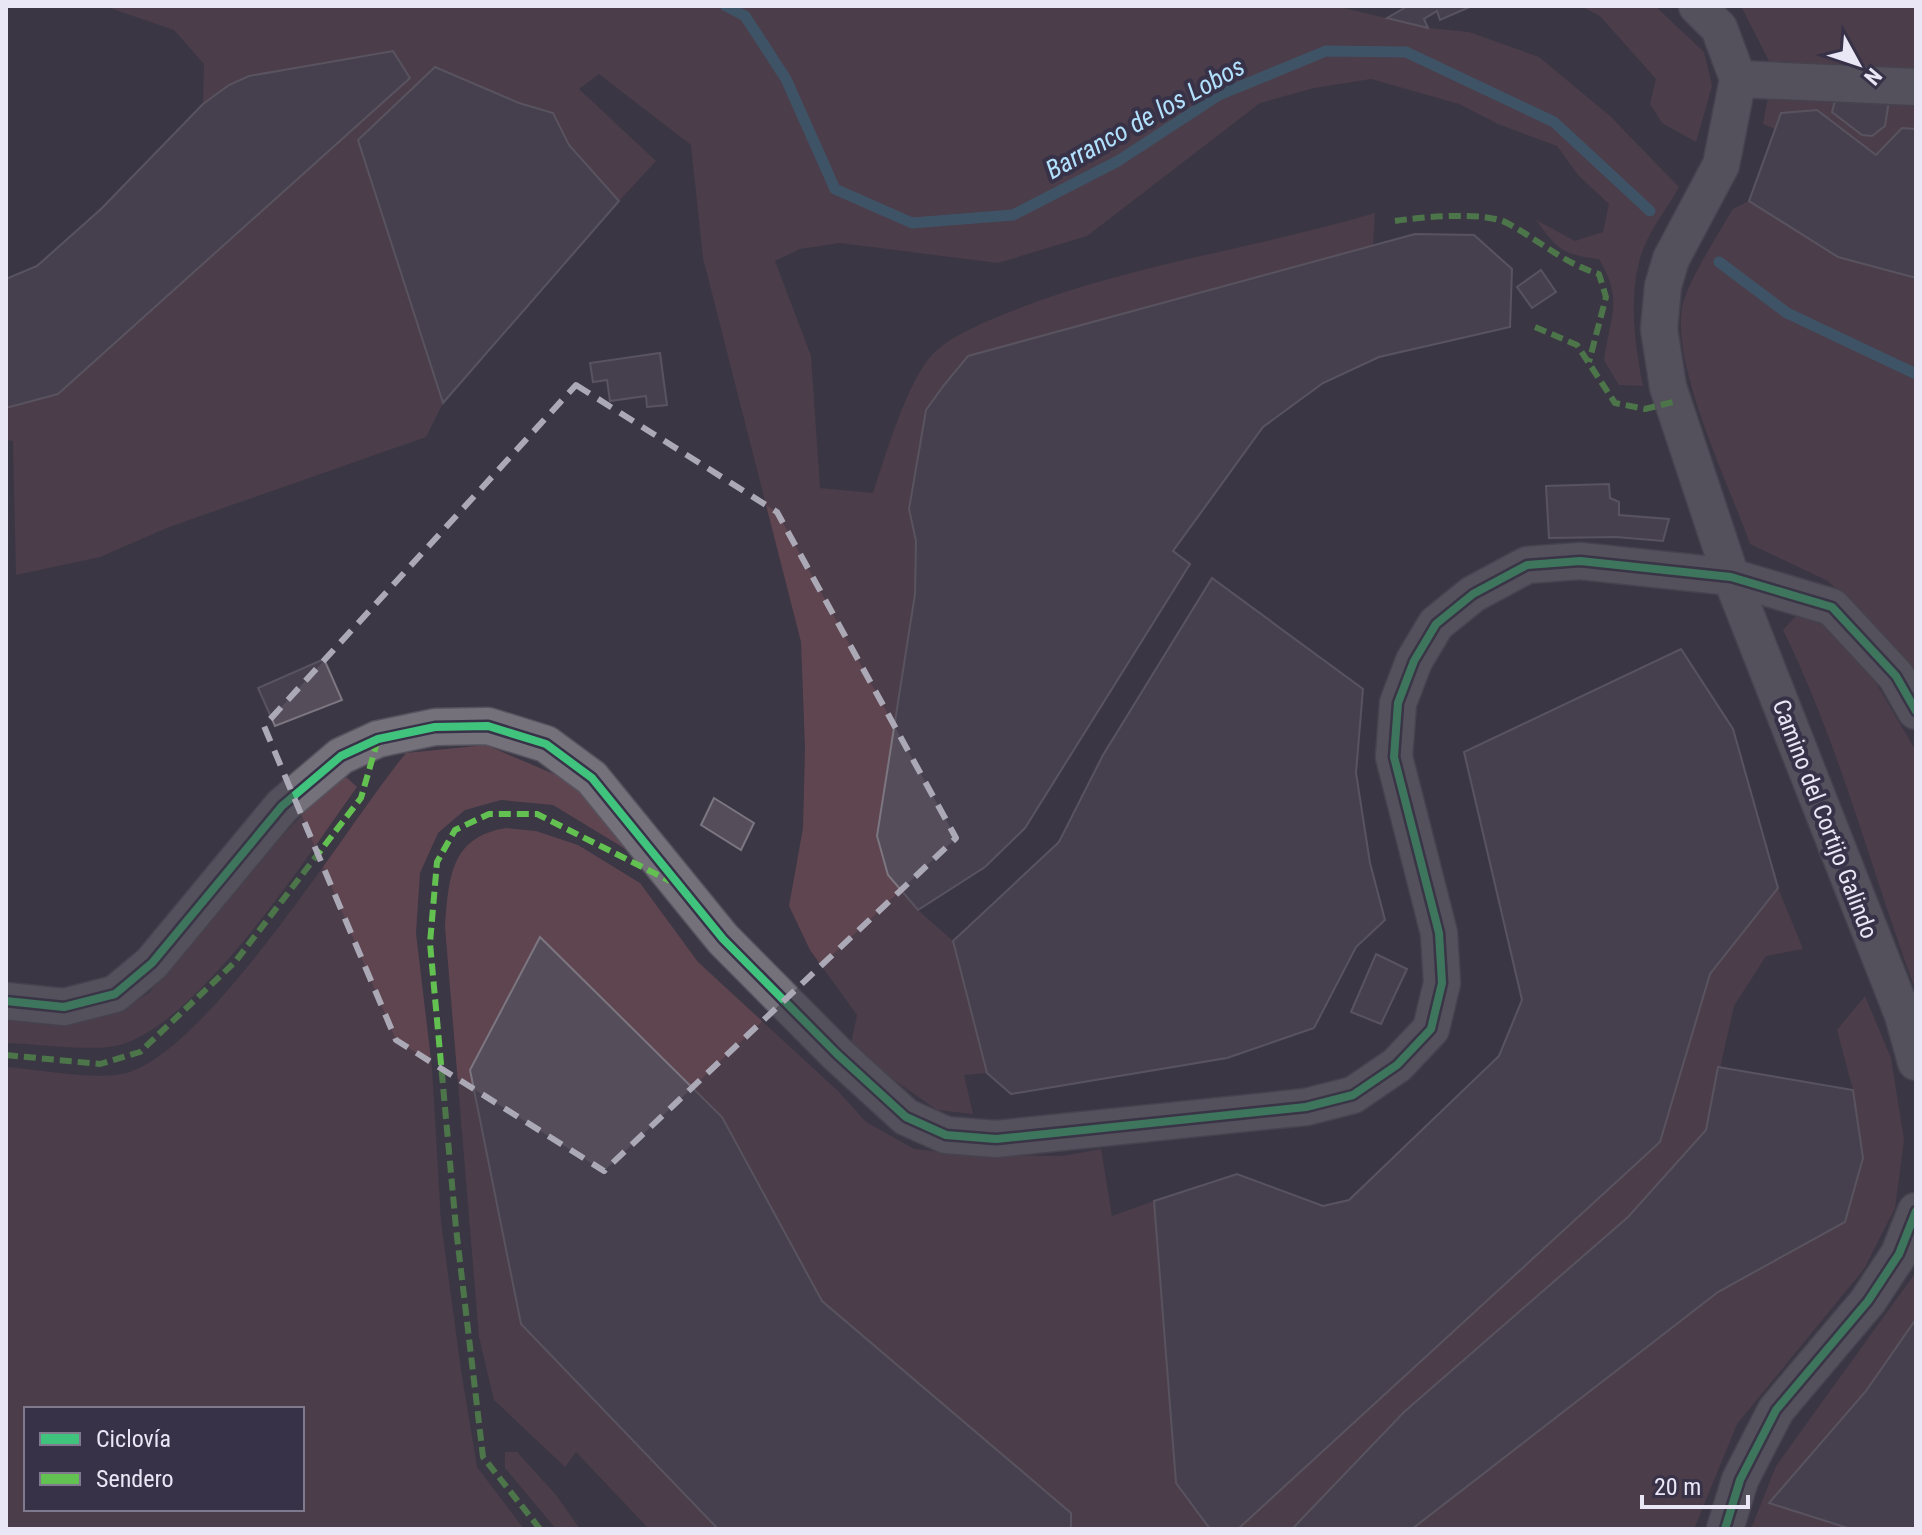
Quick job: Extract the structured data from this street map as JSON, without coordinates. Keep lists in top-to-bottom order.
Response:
{
  "streets": {
    "street": ["Camino del Cortijo Galindo"]
  },
  "water": ["Barranco de los Lobos"],
  "legend": ["Ciclovía", "Sendero"],
  "scale_bar": "20 m",
  "north": "bottom right"
}
